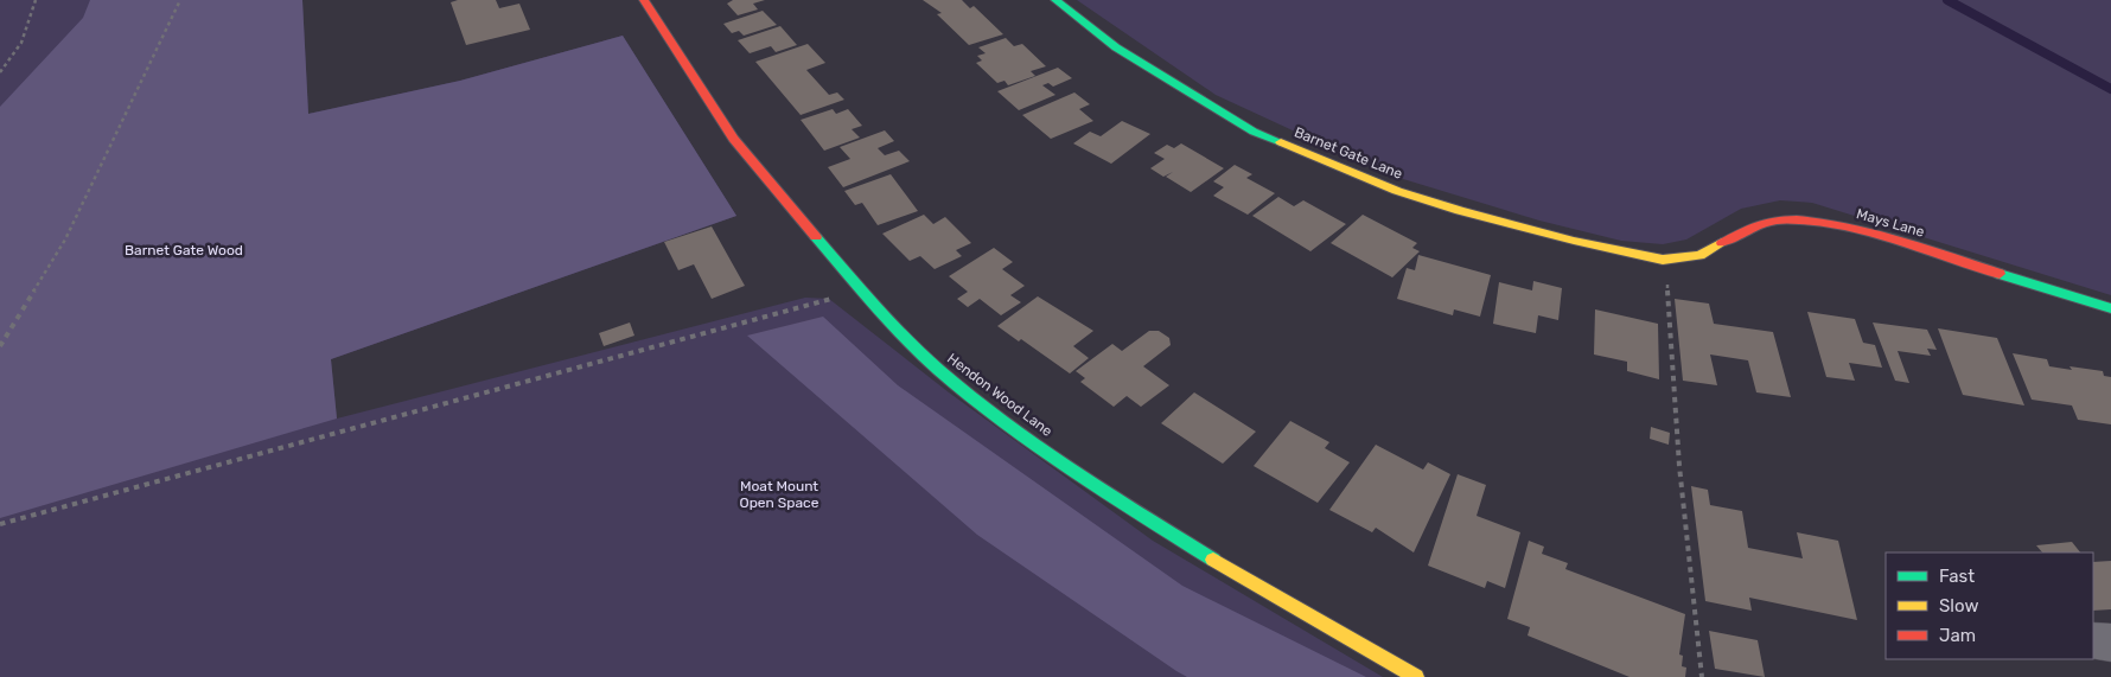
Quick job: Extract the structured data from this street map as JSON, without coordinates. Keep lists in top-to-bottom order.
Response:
{
  "streets": {
    "street": ["Barnet Gate Lane", "Mays Lane", "Hendon Wood Lane"]
  },
  "crossings": [
    ["Barnet Gate Lane", "Mays Lane"]
  ],
  "parks": ["Barnet Gate Wood", "Moat Mount Open Space"],
  "legend": ["Fast", "Slow", "Jam"]
}
